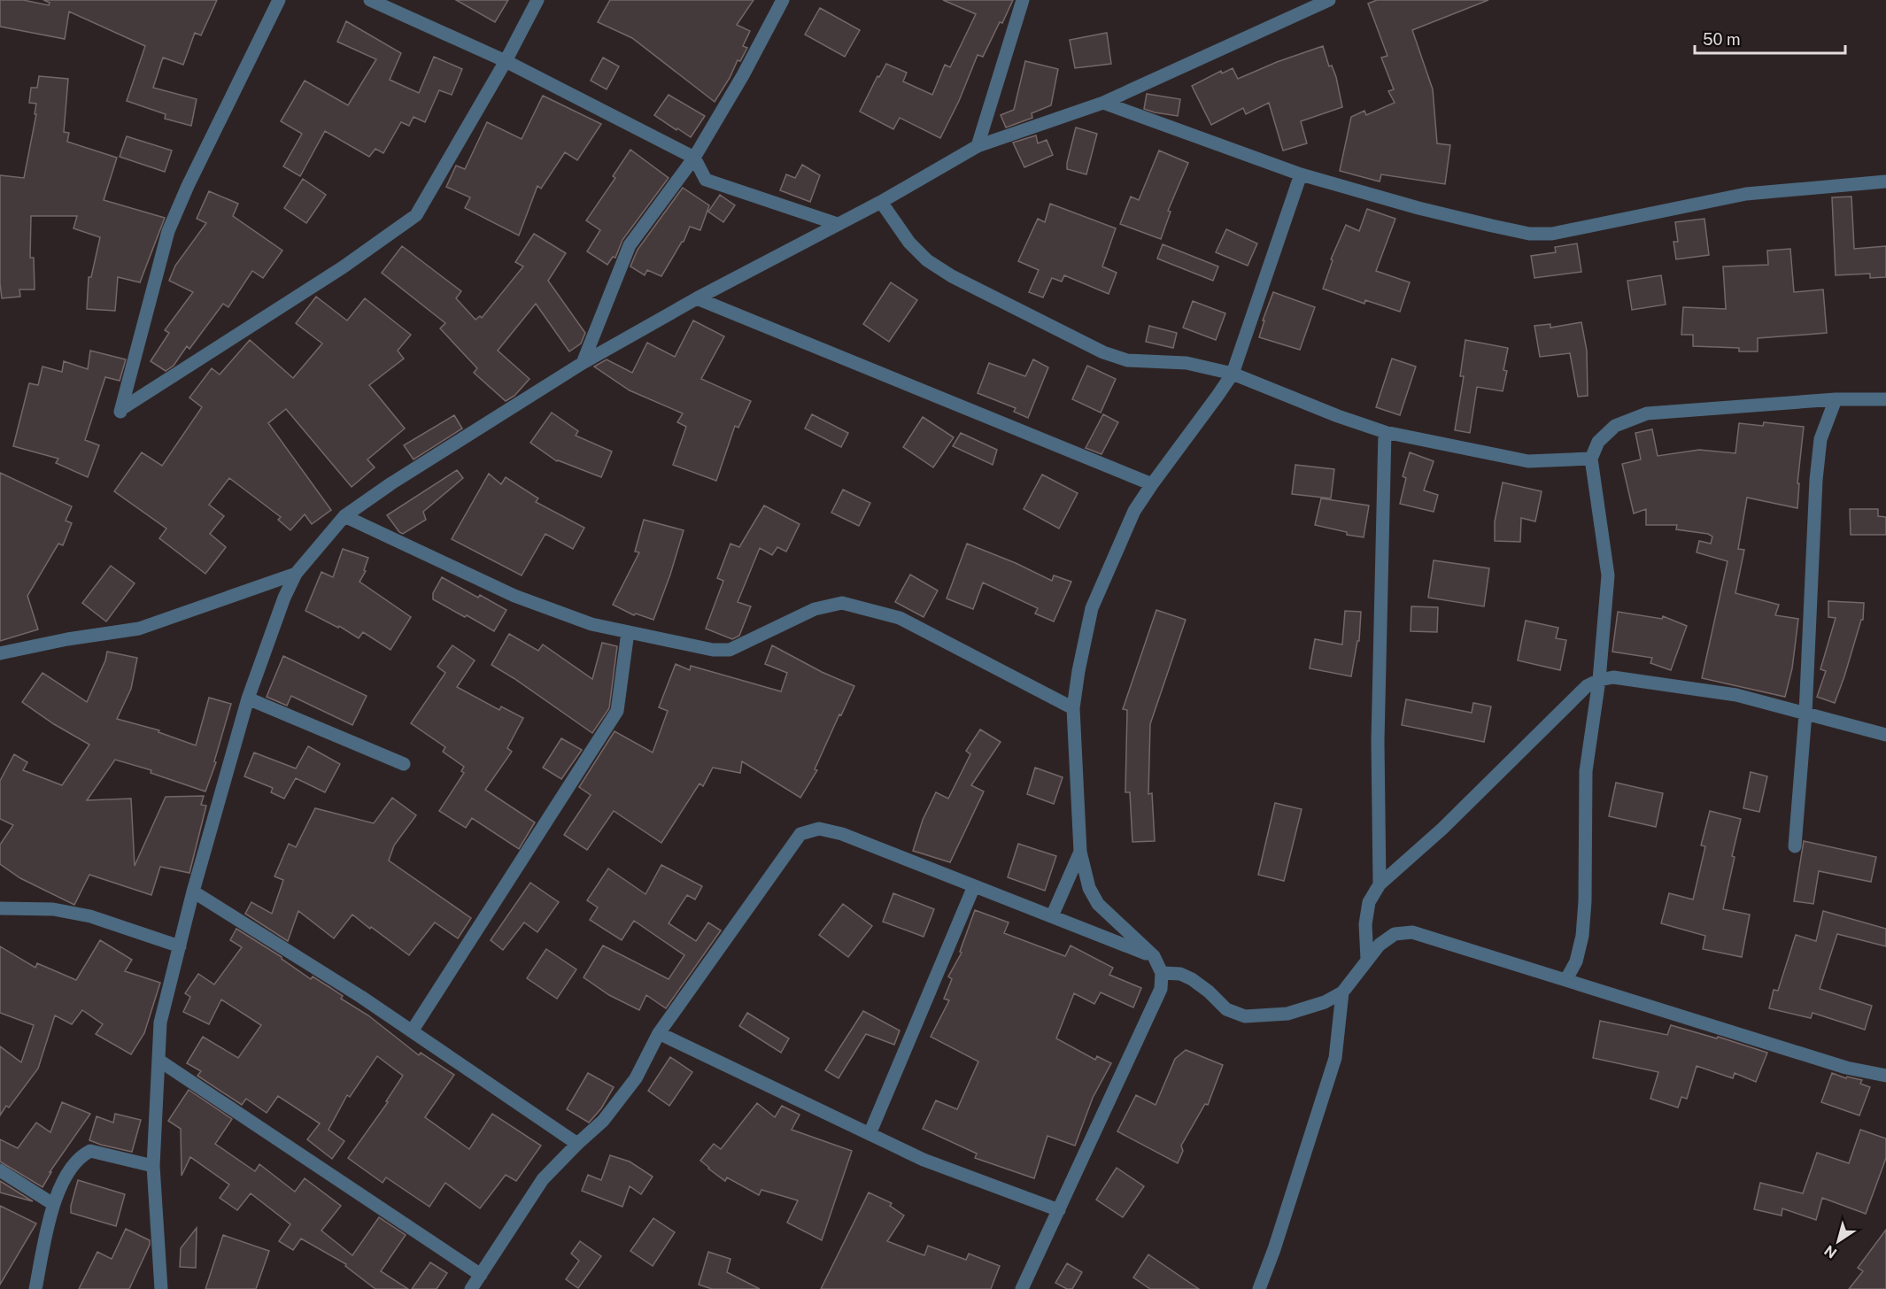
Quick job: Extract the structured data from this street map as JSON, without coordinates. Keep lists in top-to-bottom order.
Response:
{
  "scale_bar": "50 m",
  "north": "bottom left"
}
